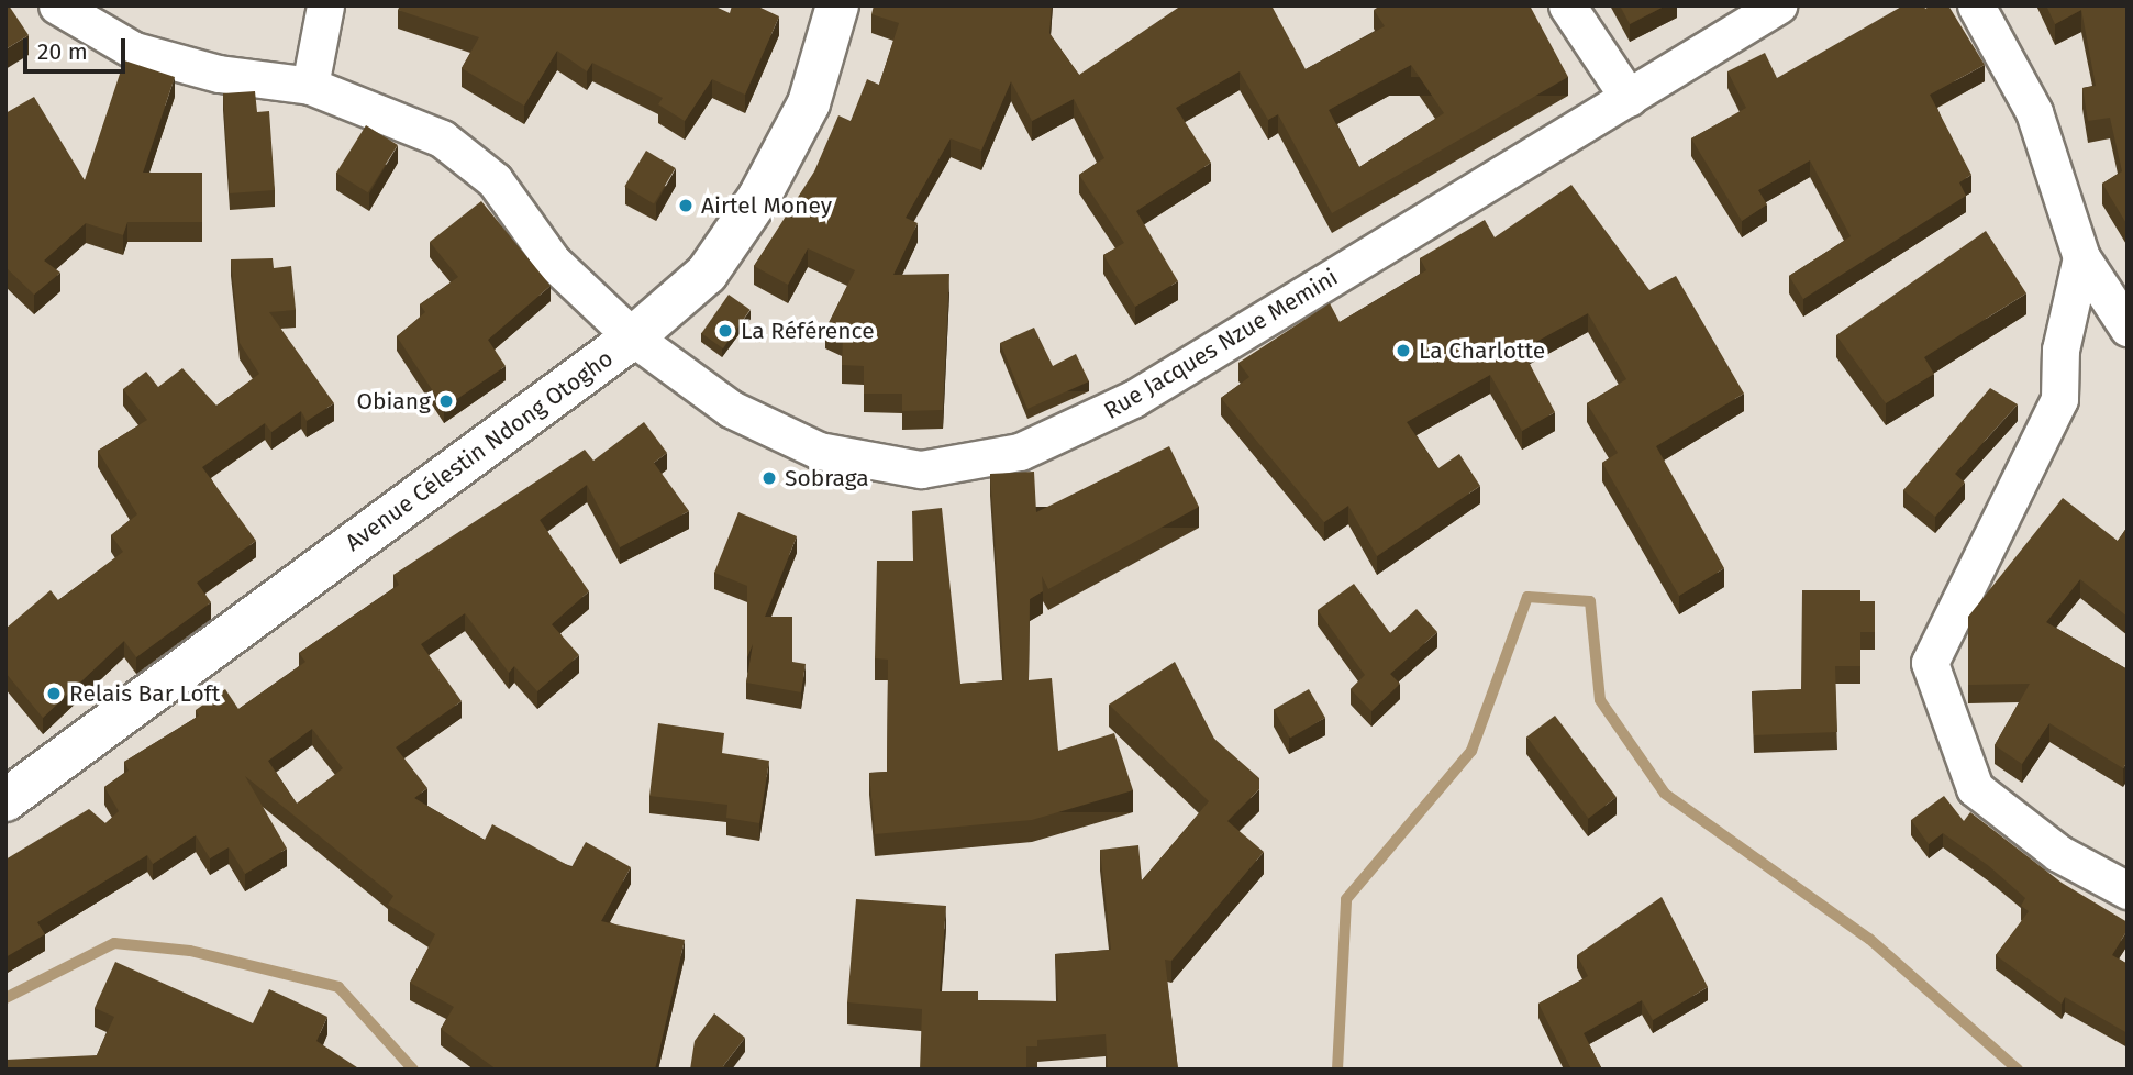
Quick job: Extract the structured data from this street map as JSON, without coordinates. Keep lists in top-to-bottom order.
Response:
{
  "streets": {
    "main road": ["Avenue Célestin Ndong Otogho"],
    "street": ["Rue Jacques Nzue Memini"]
  },
  "crossings": [
    ["Rue Jacques Nzue Memini", "Avenue Célestin Ndong Otogho"]
  ],
  "places": [
    "Airtel Money",
    "La Référence",
    "La Charlotte",
    "Obiang",
    "Sobraga",
    "Relais Bar Loft"
  ],
  "scale_bar": "20 m"
}
